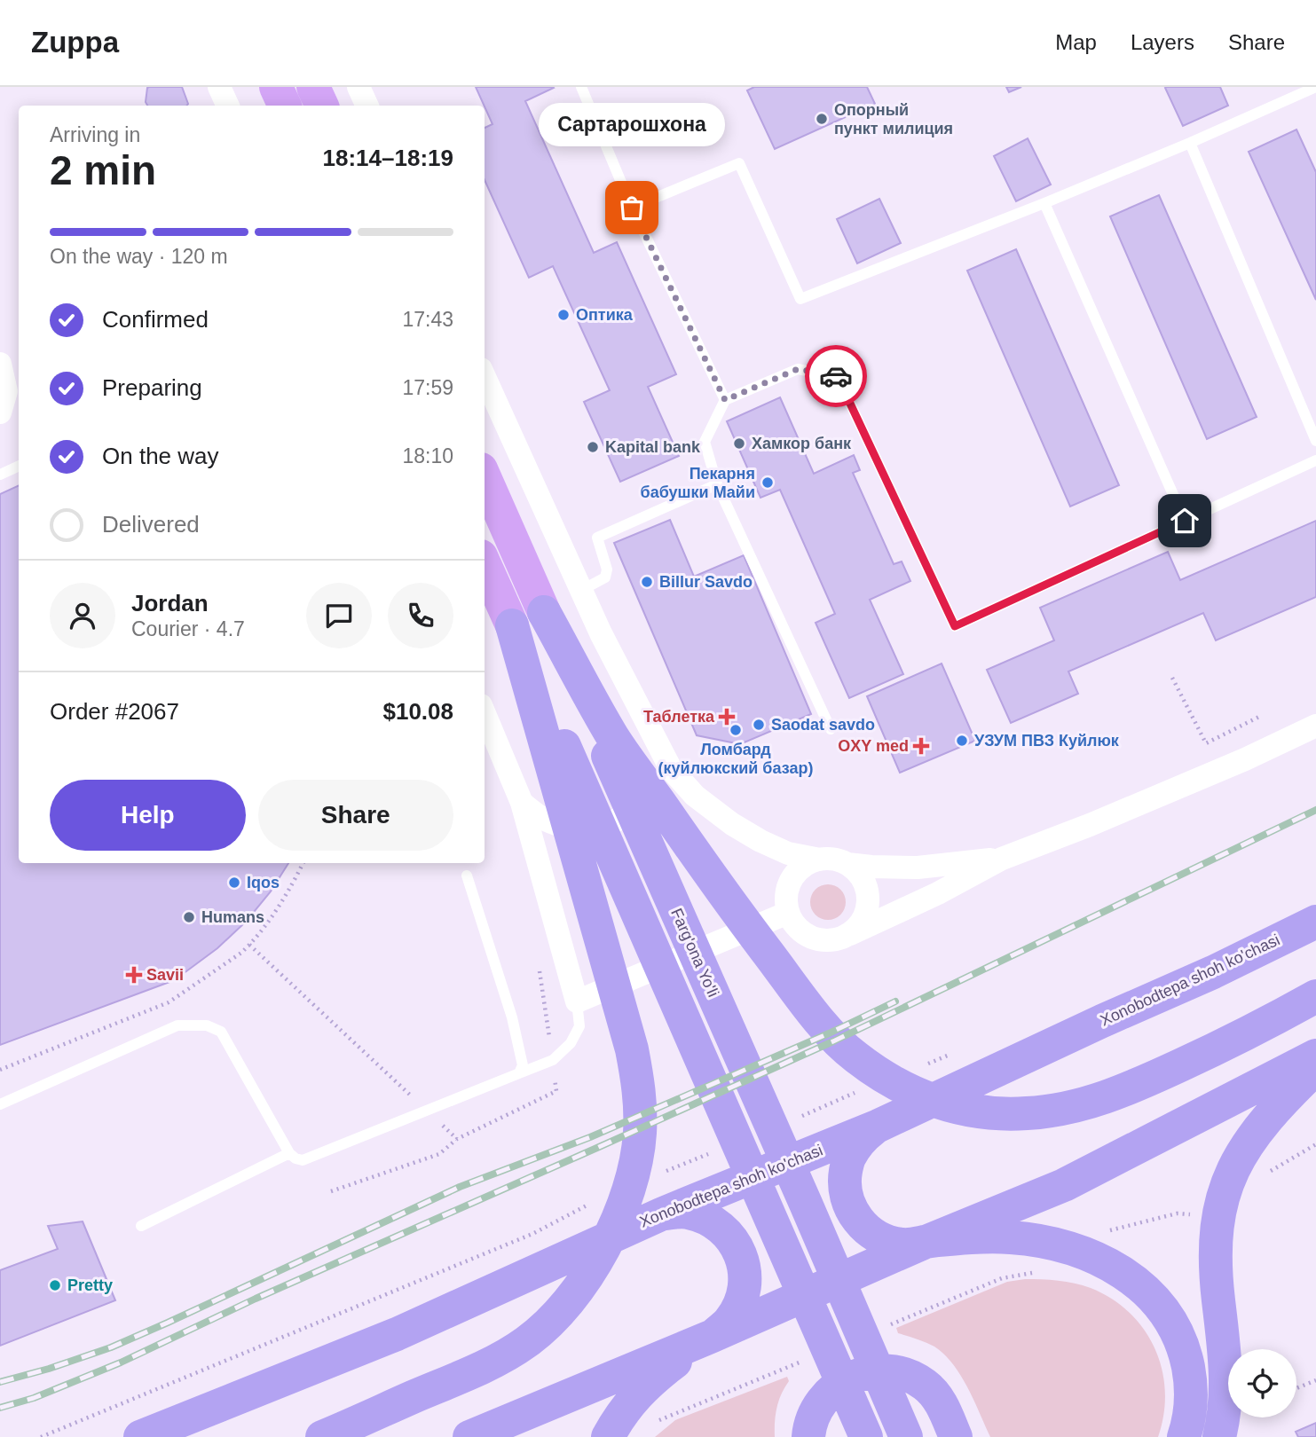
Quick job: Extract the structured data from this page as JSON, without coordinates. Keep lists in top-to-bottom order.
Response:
{
  "streets": {
    "highway": ["Farg'ona Yo'li", "Xonobodtepa shoh ko'chasi"]
  },
  "places": {
    "other": [
      "Опорный пункт милиция",
      "Сартарошхона",
      "Оптика",
      "Хамкор банк",
      "Kapital bank",
      "Пекарня бабушки Майи",
      "Billur Savdo",
      "Saodat savdo",
      "Ломбард (куйлюкский базар)",
      "УЗУМ ПВЗ Куйлюк",
      "Iqos",
      "Humans",
      "Pretty"
    ],
    "health": ["Таблетка", "OXY med", "Savii"]
  },
  "page": {
    "header": "Zuppa",
    "nav": ["Map", "Layers", "Share"],
    "bubble": "Сартарошхона",
    "heading": ["2 min", "Arriving in", "18:14–18:19"],
    "panel": [
      "Jordan",
      "Courier · 4.7",
      "Order #2067",
      "$10.08"
    ],
    "bar": "On the way · 120 m",
    "list": [
      ["Confirmed", "17:43"],
      ["Preparing", "17:59"],
      ["On the way", "18:10"],
      "Delivered"
    ],
    "buttons": ["Help", "Share"]
  }
}
